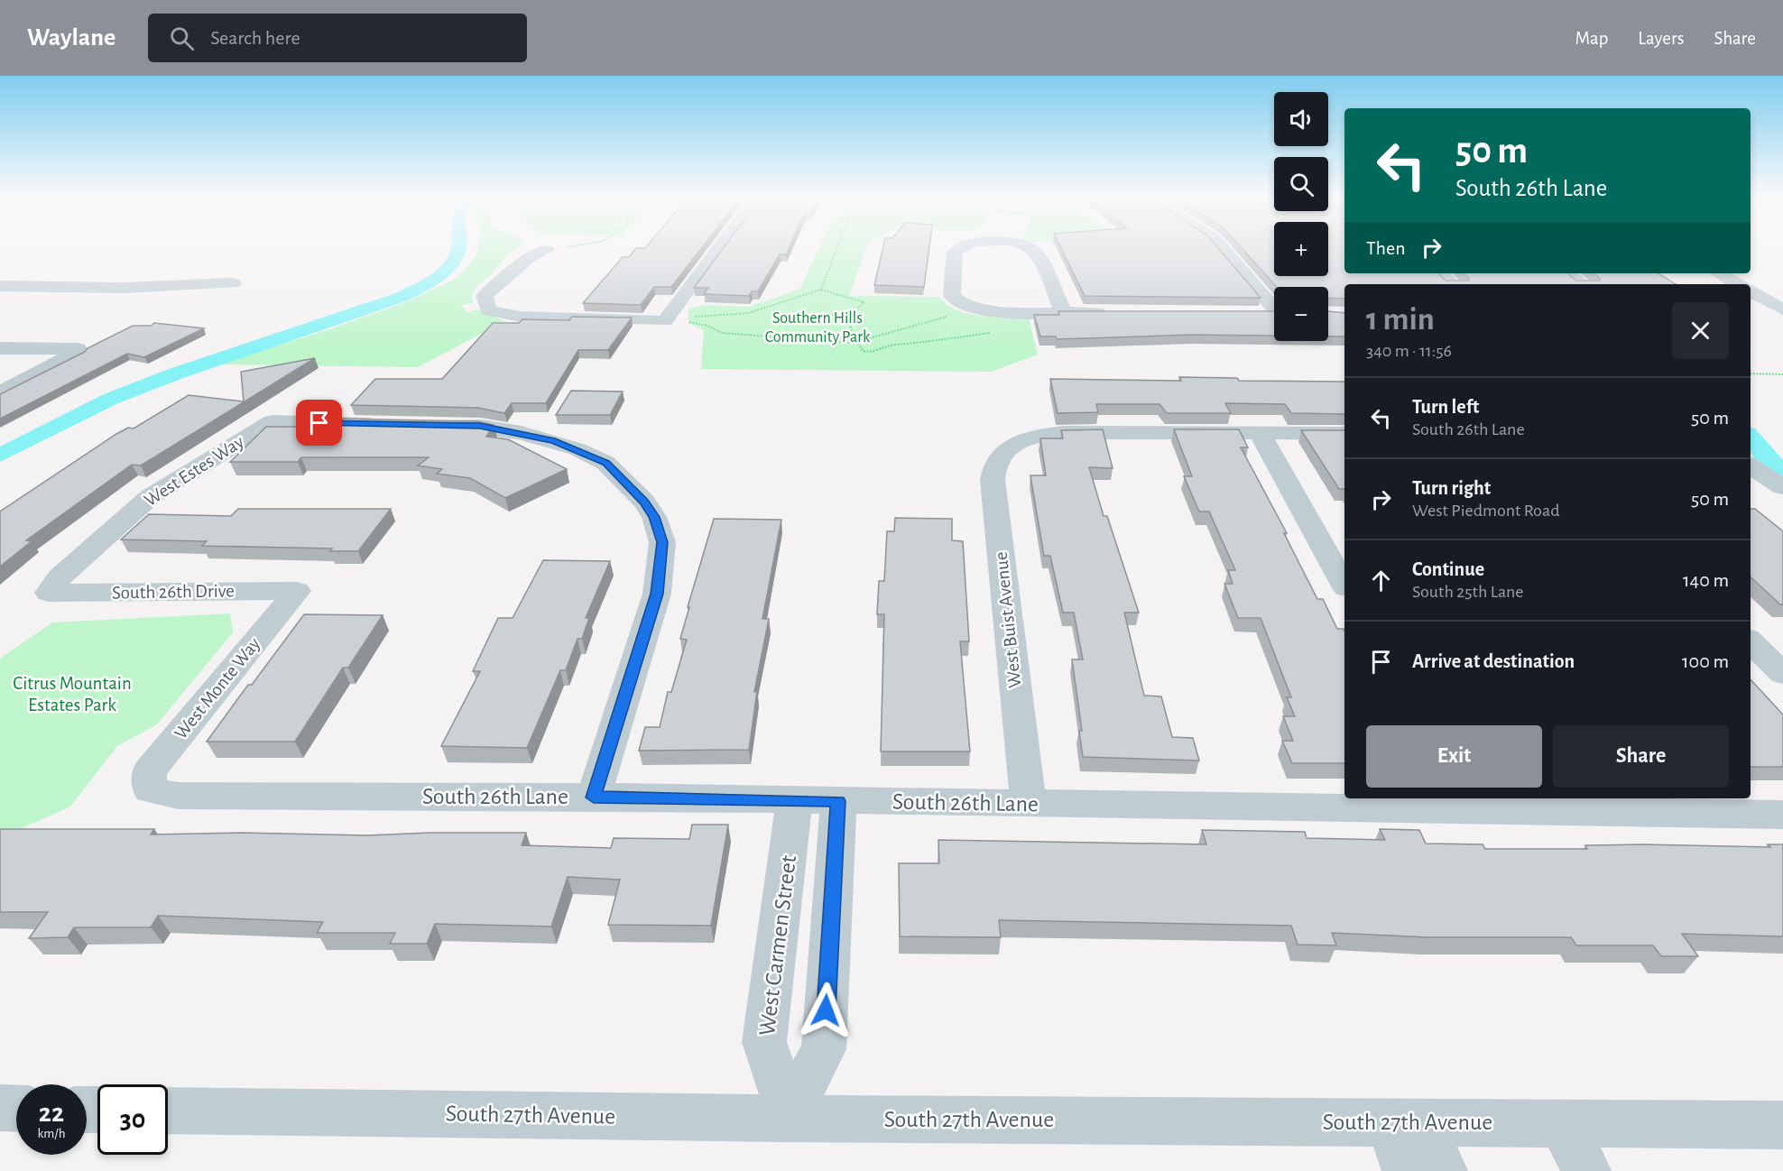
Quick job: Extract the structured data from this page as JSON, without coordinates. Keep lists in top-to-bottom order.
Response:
{
  "streets": {
    "street": [
      "West Estes Way",
      "South 26th Drive",
      "West Buist Avenue",
      "West Monte Way",
      "South 26th Lane",
      "West Carmen Street",
      "South 27th Avenue"
    ]
  },
  "crossings": [
    ["West Estes Way", "South 26th Drive"],
    ["South 26th Drive", "West Monte Way"],
    ["West Buist Avenue", "South 26th Lane"],
    ["West Monte Way", "South 26th Lane"],
    ["South 26th Lane", "West Carmen Street"],
    ["West Carmen Street", "South 27th Avenue"]
  ],
  "parks": ["Southern Hills Community Park", "Citrus Mountain Estates Park"],
  "page": {
    "header": "Waylane",
    "search": "Search here",
    "nav": ["Map", "Layers", "Share"],
    "map_buttons": ["+", "−"],
    "turn": ["50 m", "South 26th Lane"],
    "then": "Then",
    "heading": ["1 min", "340 m · 11:56"],
    "list": [
      {
        "name": "Turn left",
        "note": "South 26th Lane",
        "value": "50 m"
      },
      {
        "name": "Turn right",
        "note": "West Piedmont Road",
        "value": "50 m"
      },
      {
        "name": "Continue",
        "note": "South 25th Lane",
        "value": "140 m"
      },
      {
        "name": "Arrive at destination",
        "value": "100 m"
      }
    ],
    "buttons": ["Exit", "Share"],
    "speed": "22 km/h",
    "limit": "30"
  }
}
